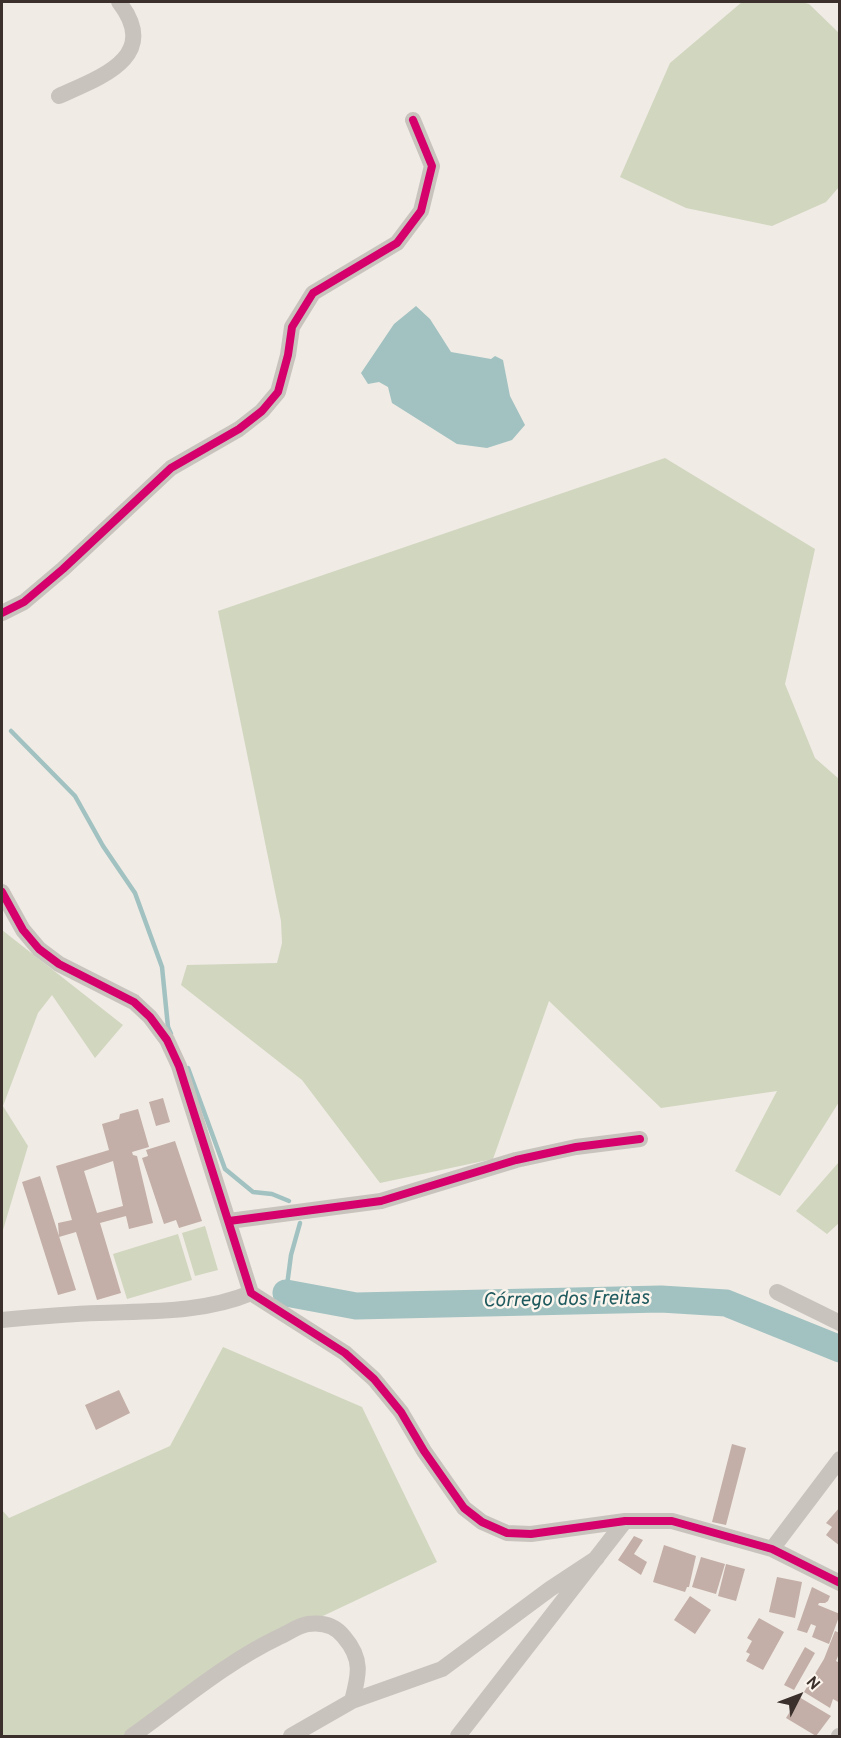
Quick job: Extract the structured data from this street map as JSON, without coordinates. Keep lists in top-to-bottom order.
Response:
{
  "water": ["Córrego dos Freitas"],
  "north": "top right"
}
